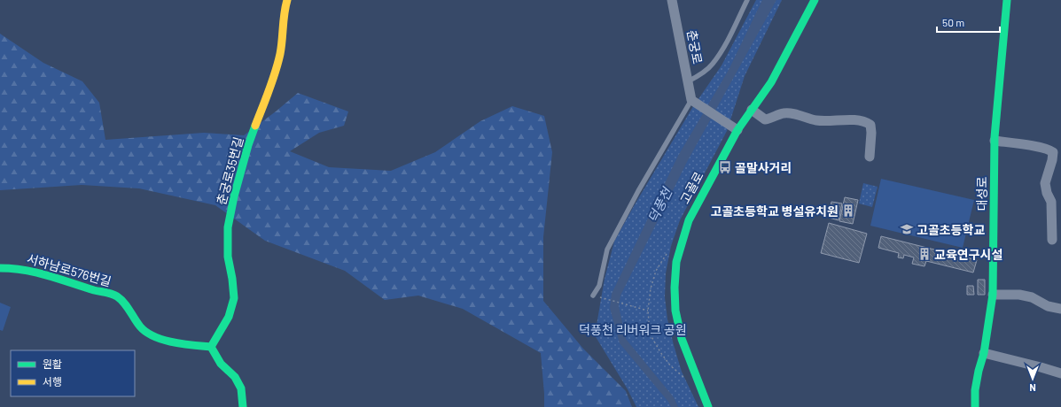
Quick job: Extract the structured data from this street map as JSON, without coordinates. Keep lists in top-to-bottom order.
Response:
{
  "streets": {
    "street": [
      "춘궁로",
      "춘궁로35번길",
      "고골로",
      "대성로",
      "서하남로576번길"
    ]
  },
  "crossings": [
    ["춘궁로35번길", "서하남로576번길"]
  ],
  "water": ["덕풍천"],
  "parks": ["덕풍천 리버워크 공원"],
  "places": {
    "bus stop": ["골말사거리"],
    "building": ["고골초등학교 병설유치원", "교육연구시설"],
    "school or university": ["고골초등학교"]
  },
  "legend": ["원활", "서행"],
  "scale_bar": "50 m",
  "north": "bottom"
}
